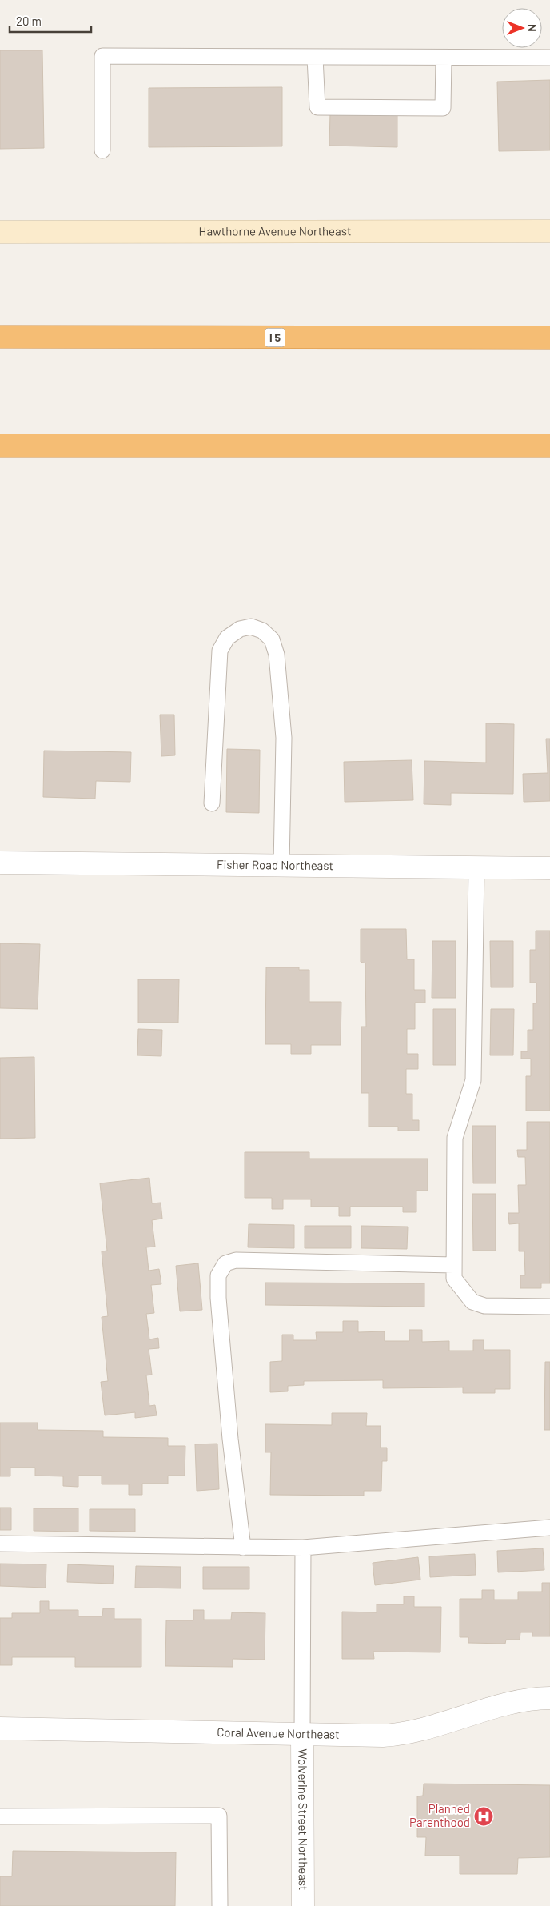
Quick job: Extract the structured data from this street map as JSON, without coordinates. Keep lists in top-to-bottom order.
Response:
{
  "streets": {
    "highway": ["I 5"],
    "main road": ["Hawthorne Avenue Northeast"],
    "street": ["Fisher Road Northeast", "Coral Avenue Northeast", "Wolverine Street Northeast"]
  },
  "crossings": [
    ["Coral Avenue Northeast", "Wolverine Street Northeast"]
  ],
  "places": {
    "hospital": ["Planned Parenthood"]
  },
  "scale_bar": "20 m",
  "north": "right"
}
